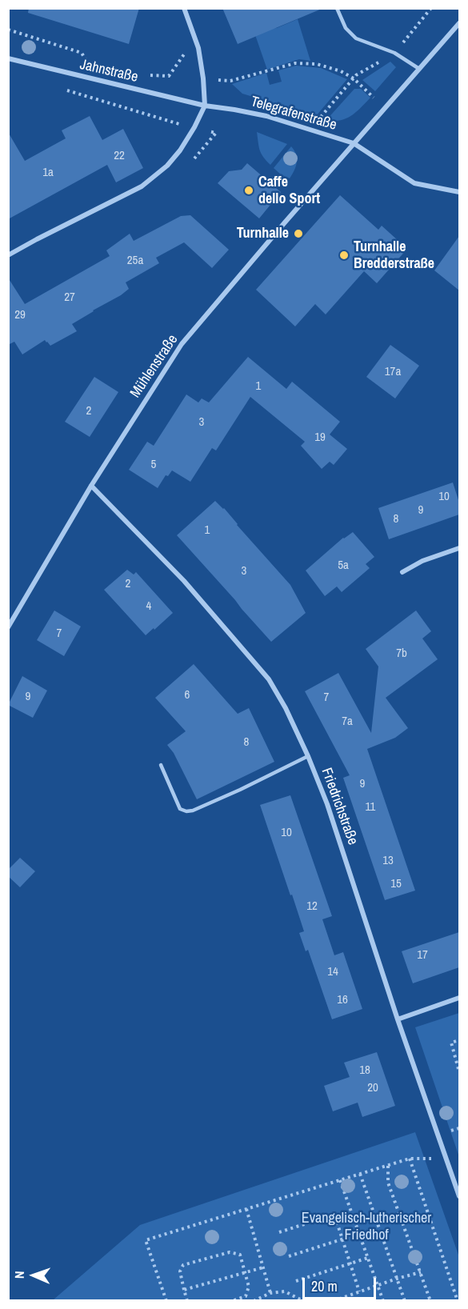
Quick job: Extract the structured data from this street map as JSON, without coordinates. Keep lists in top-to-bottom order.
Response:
{
  "streets": {
    "street": [
      "Jahnstraße",
      "Telegrafenstraße",
      "Mühlenstraße",
      "Friedrichstraße"
    ]
  },
  "crossings": [
    ["Jahnstraße", "Telegrafenstraße"],
    ["Telegrafenstraße", "Mühlenstraße"],
    ["Mühlenstraße", "Friedrichstraße"]
  ],
  "parks": ["Evangelisch-lutherischer Friedhof"],
  "places": ["Caffe dello Sport", "Turnhalle", "Turnhalle Bredderstraße"],
  "house_numbers": [
    "22",
    "1a",
    "25a",
    "27",
    "29",
    "17a",
    "1",
    "2",
    "3",
    "19",
    "5",
    "10",
    "9",
    "8",
    "1",
    "5a",
    "3",
    "2",
    "4",
    "7",
    "7b",
    "6",
    "9",
    "7",
    "7a",
    "8",
    "9",
    "11",
    "10",
    "13",
    "15",
    "12",
    "17",
    "14",
    "16",
    "18",
    "20"
  ],
  "scale_bar": "20 m",
  "north": "left"
}
